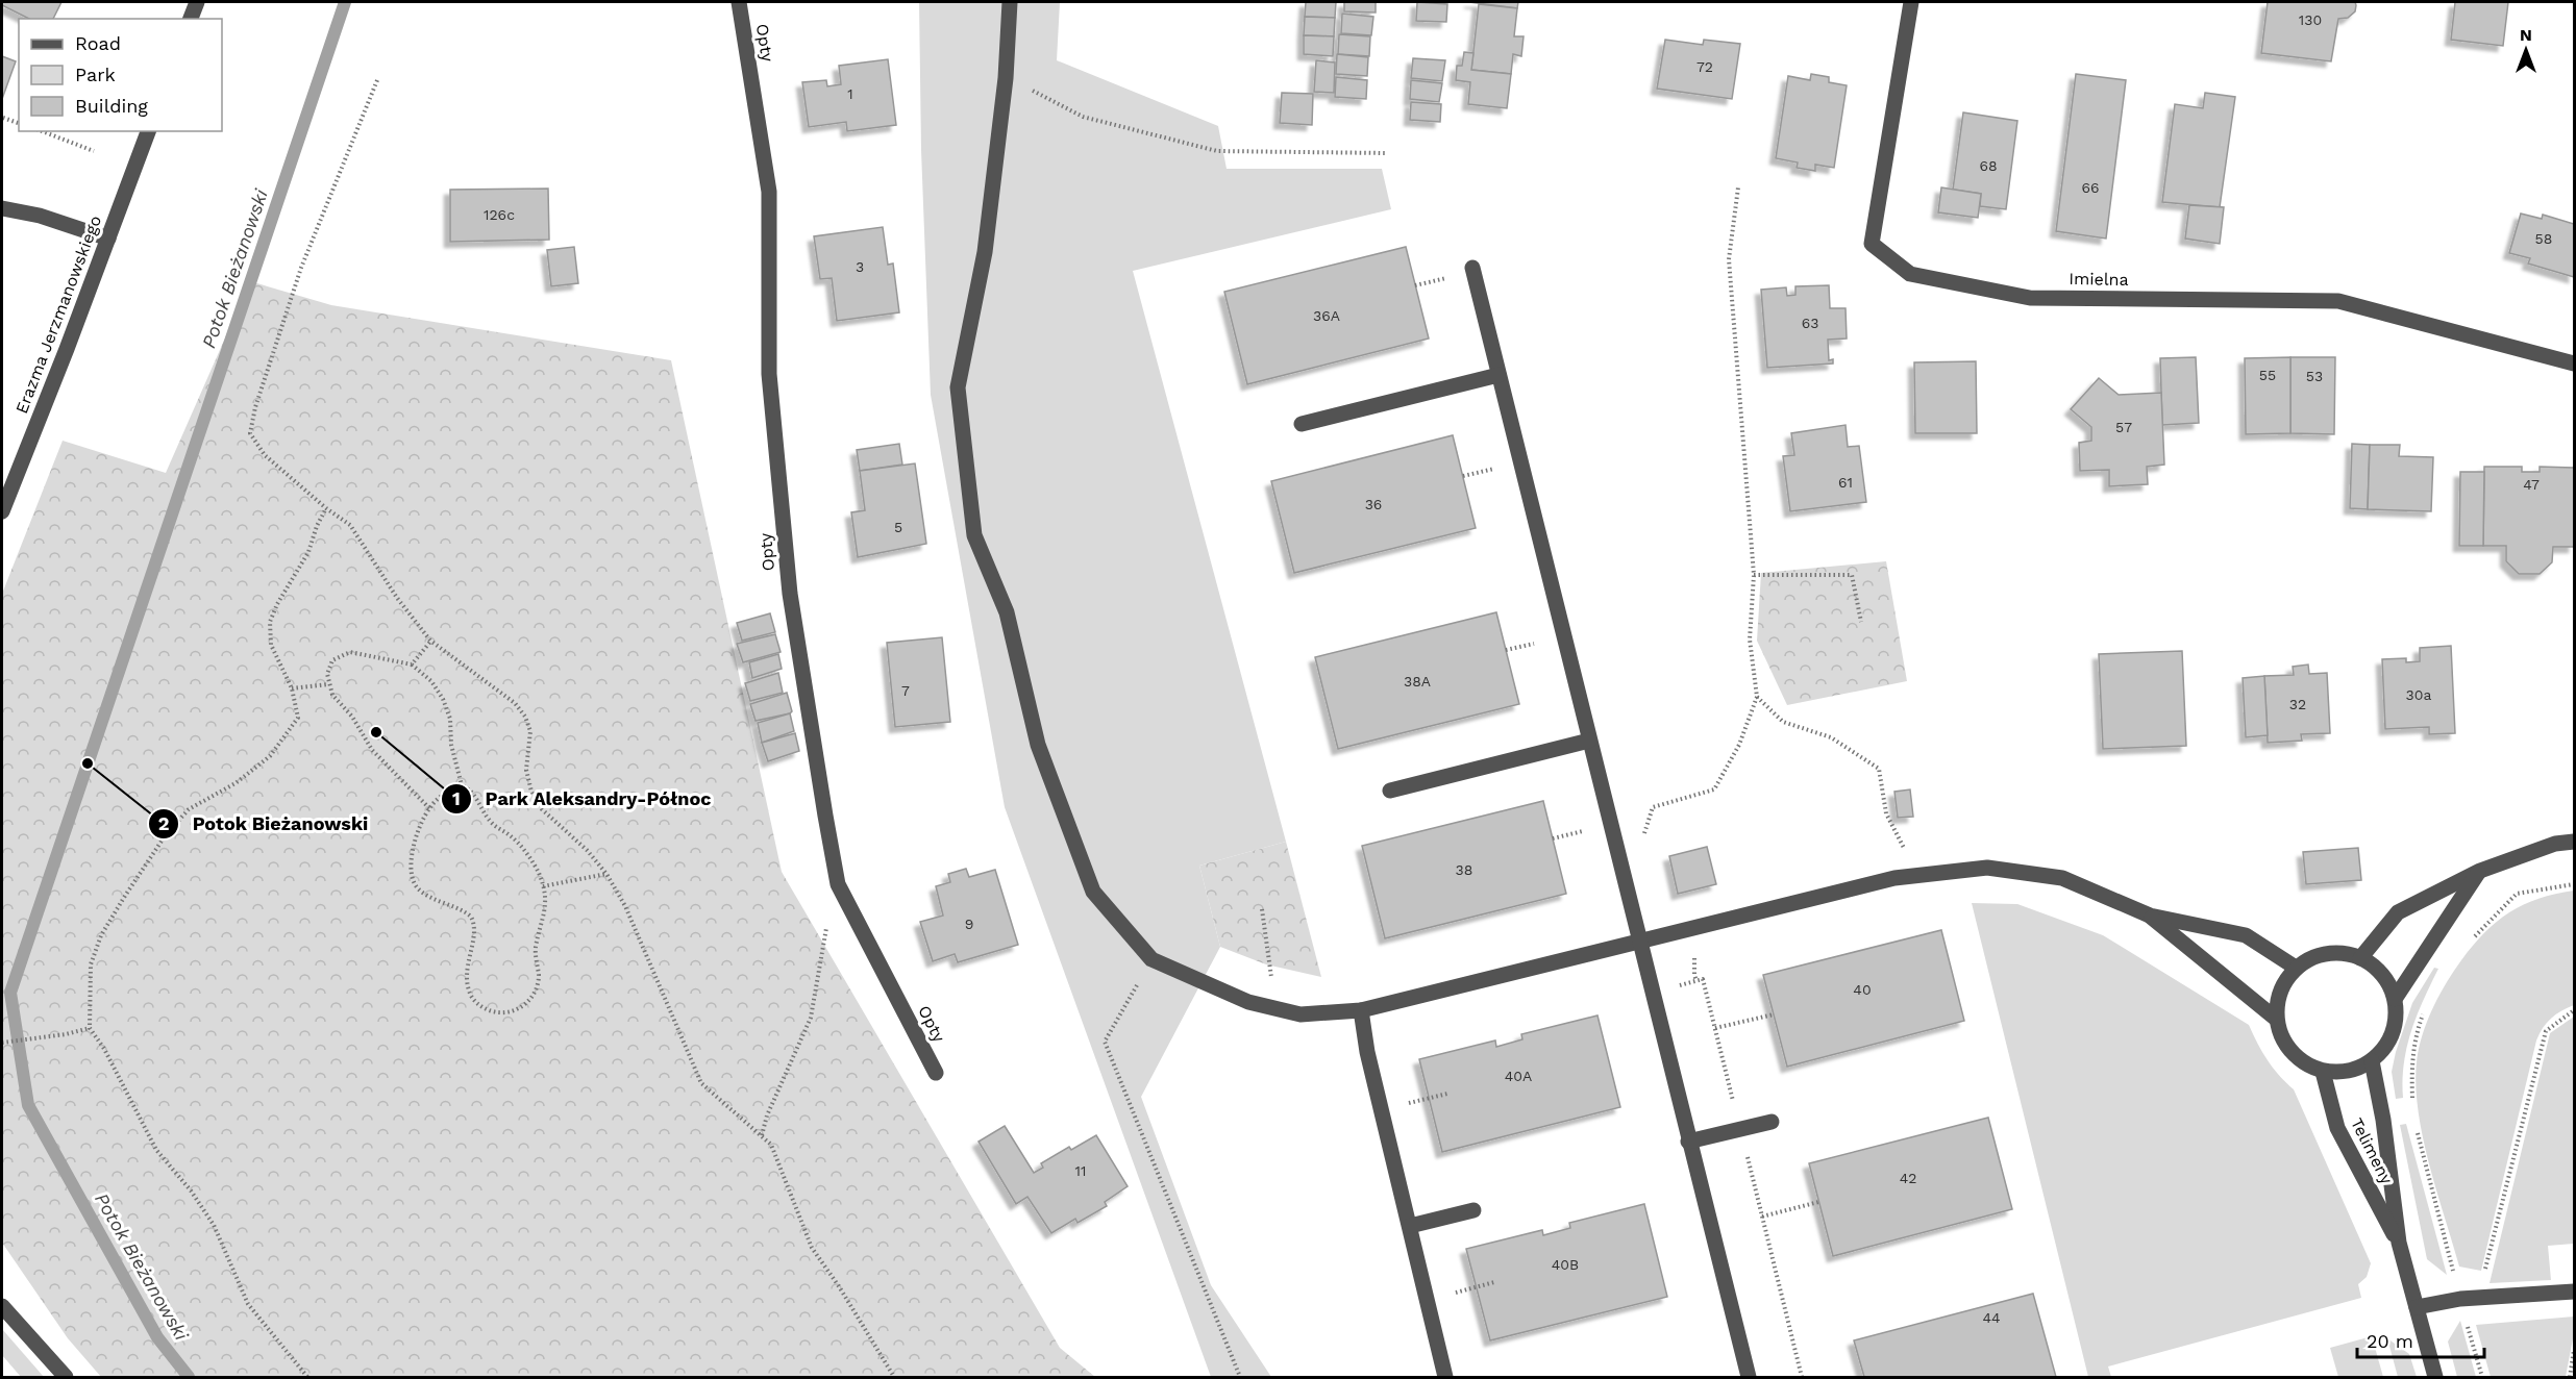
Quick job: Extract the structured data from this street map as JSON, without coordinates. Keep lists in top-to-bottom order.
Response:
{
  "streets": {
    "street": [
      "Opty",
      "Imielna",
      "Erazma Jerzmanowskiego",
      "Telimeny"
    ]
  },
  "water": ["Potok Bieżanowski"],
  "places": ["Park Aleksandry-Północ", "Potok Bieżanowski"],
  "house_numbers": [
    "130",
    "72",
    "1",
    "68",
    "66",
    "126c",
    "58",
    "3",
    "36A",
    "63",
    "55",
    "53",
    "57",
    "61",
    "47",
    "36",
    "5",
    "38A",
    "7",
    "30a",
    "32",
    "38",
    "9",
    "40",
    "40A",
    "11",
    "42",
    "40B",
    "44"
  ],
  "legend": ["Road", "Park", "Building"],
  "scale_bar": "20 m",
  "north": "top"
}
